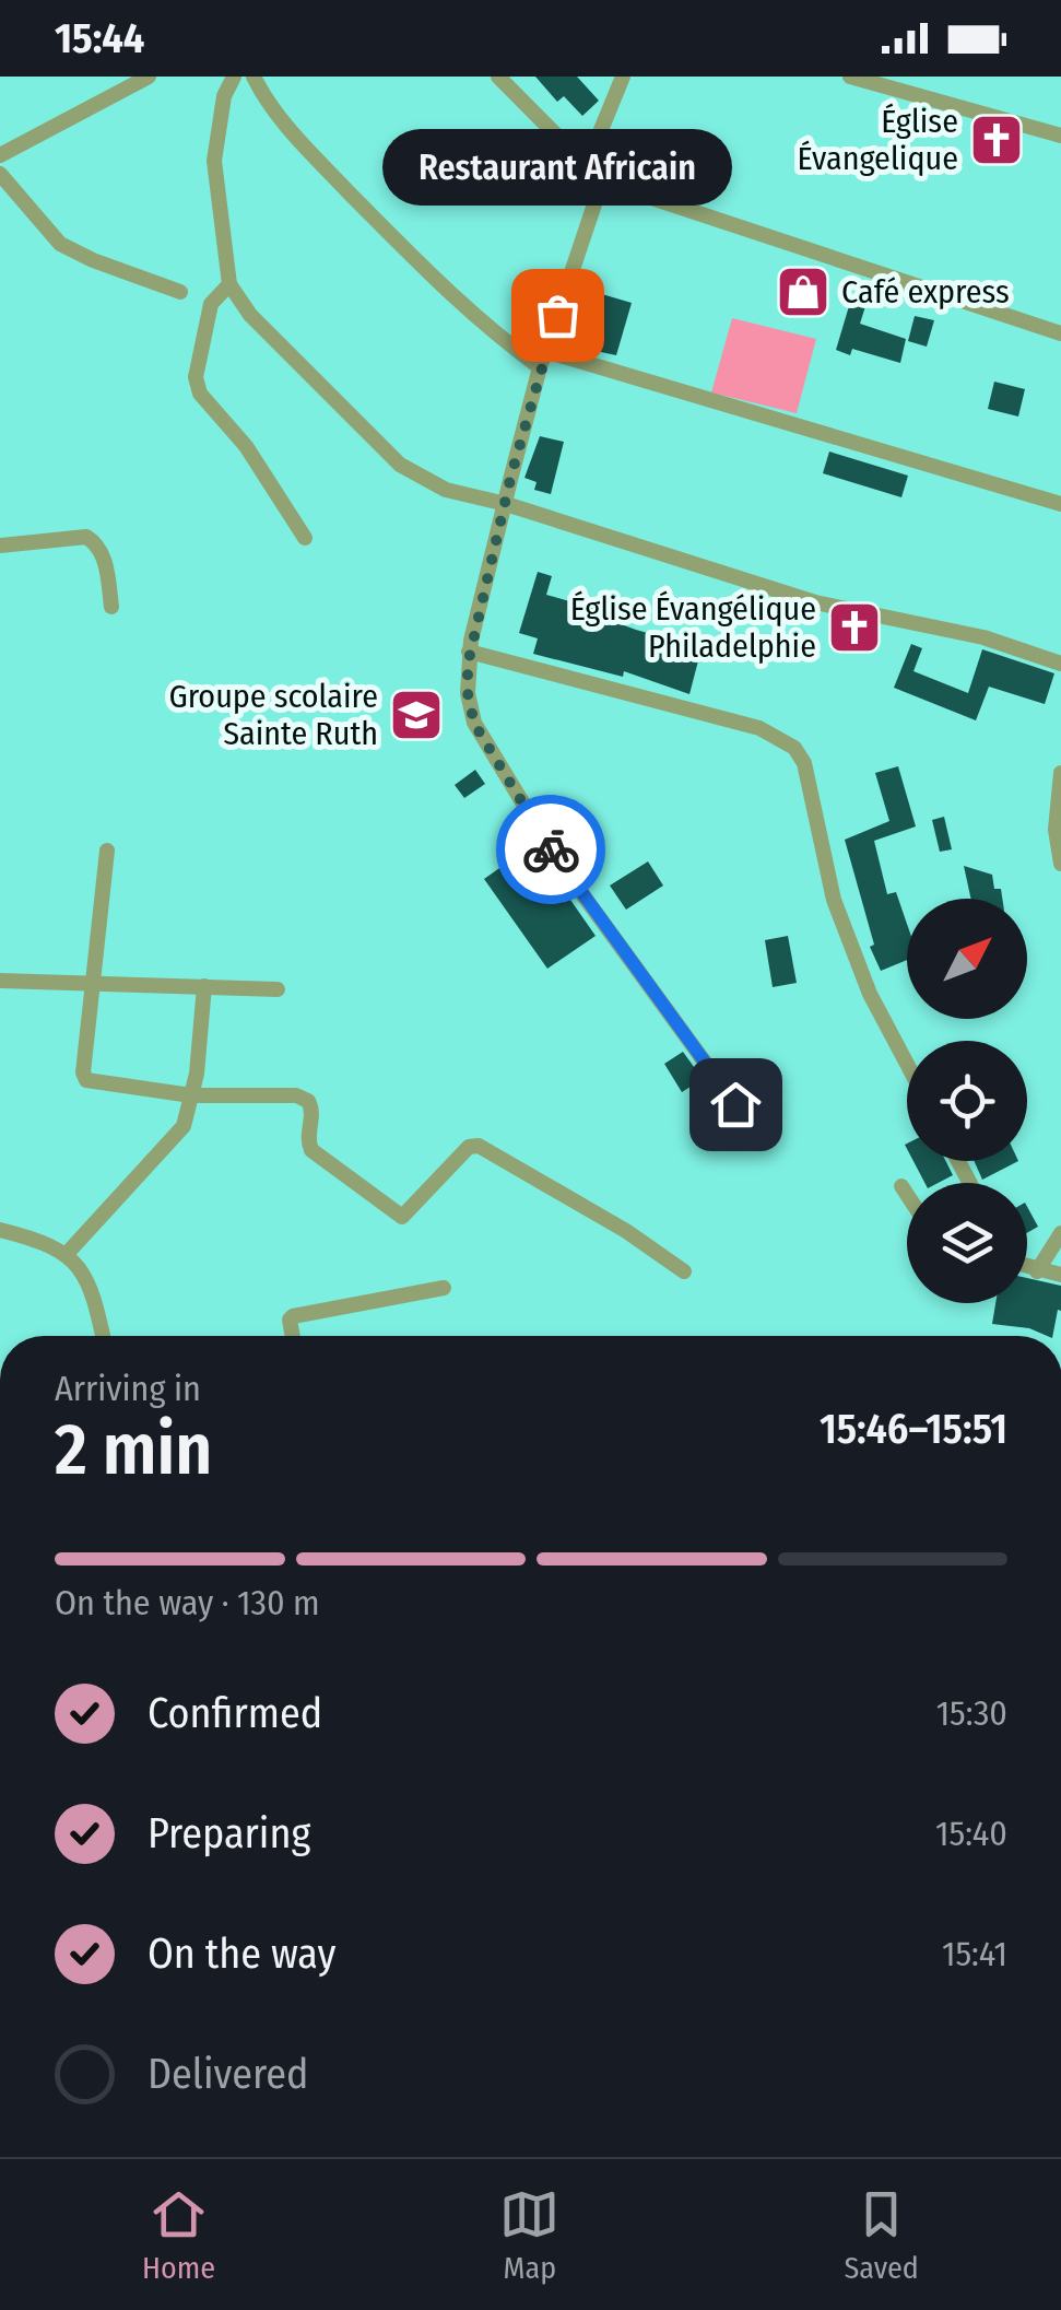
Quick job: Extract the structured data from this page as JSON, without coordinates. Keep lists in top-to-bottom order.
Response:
{
  "places": {
    "church": ["Église Évangelique", "Église Évangélique Philadelphie"],
    "shop": ["Café express"],
    "other": ["Restaurant Africain"],
    "school or university": ["Groupe scolaire Sainte Ruth"]
  },
  "north": "top right",
  "page": {
    "status": "15:44",
    "bubble": "Restaurant Africain",
    "heading": ["2 min", "Arriving in", "15:46–15:51"],
    "bar": "On the way · 130 m",
    "list": [
      ["Confirmed", "15:30"],
      ["Preparing", "15:40"],
      ["On the way", "15:41"],
      "Delivered"
    ],
    "tabs": ["Home", "Map", "Saved"]
  }
}
